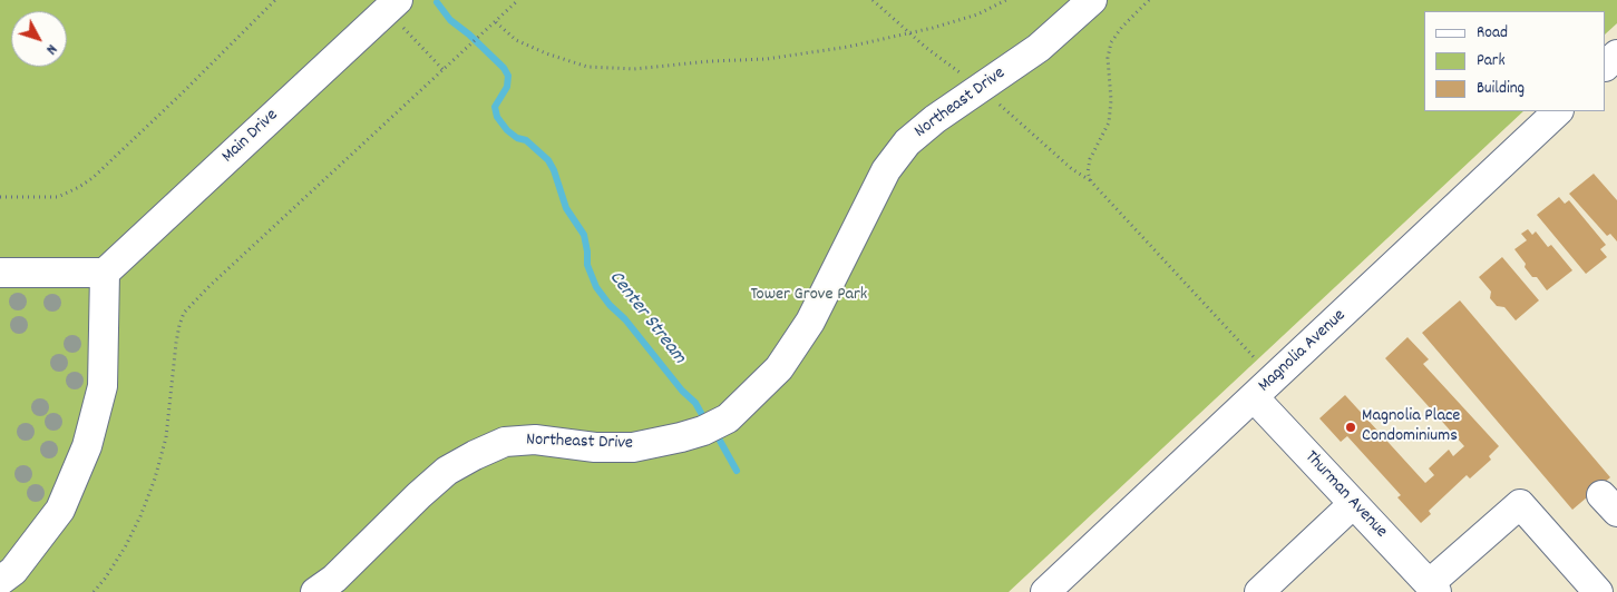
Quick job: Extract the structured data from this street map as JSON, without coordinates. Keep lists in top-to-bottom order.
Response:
{
  "streets": {
    "street": [
      "Northeast Drive",
      "Main Drive",
      "Magnolia Avenue",
      "Thurman Avenue"
    ]
  },
  "crossings": [
    ["Magnolia Avenue", "Thurman Avenue"]
  ],
  "water": ["Center Stream"],
  "parks": ["Tower Grove Park"],
  "places": ["Magnolia Place Condominiums"],
  "legend": ["Road", "Park", "Building"],
  "north": "bottom right"
}
